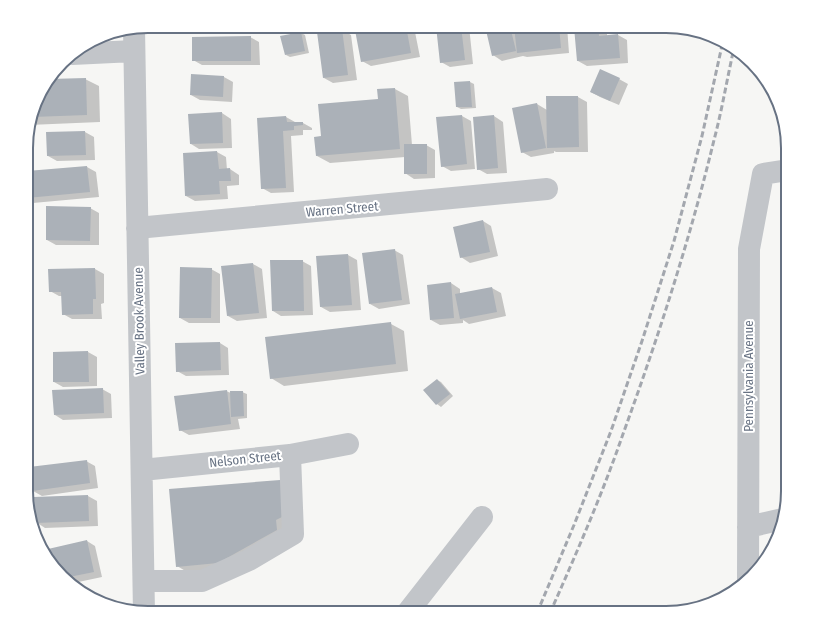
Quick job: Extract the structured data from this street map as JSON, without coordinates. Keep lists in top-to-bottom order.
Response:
{
  "streets": {
    "street": [
      "Warren Street",
      "Valley Brook Avenue",
      "Pennsylvania Avenue",
      "Nelson Street"
    ]
  },
  "crossings": [
    ["Warren Street", "Valley Brook Avenue"],
    ["Valley Brook Avenue", "Nelson Street"]
  ]
}
